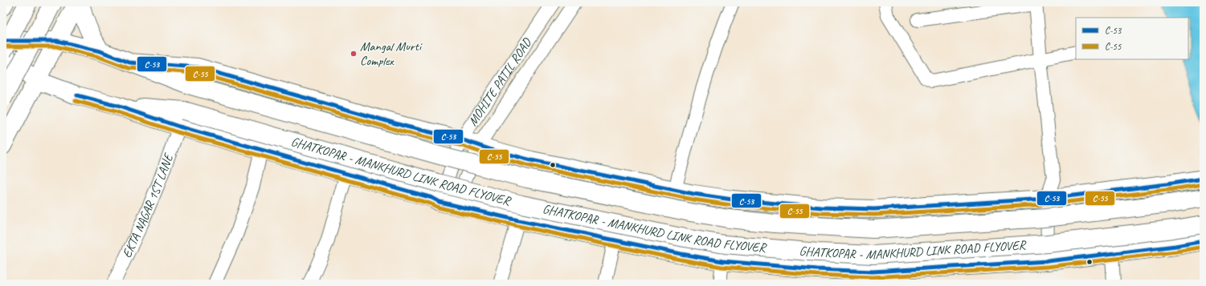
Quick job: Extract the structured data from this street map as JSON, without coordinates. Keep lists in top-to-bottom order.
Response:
{
  "streets": {
    "highway": ["GHATKOPAR - MANKHURD LINK ROAD FLYOVER"],
    "street": ["MOHITE PATIL ROAD", "EKTA NAGAR 1ST LANE"]
  },
  "crossings": [
    ["GHATKOPAR - MANKHURD LINK ROAD FLYOVER", "EKTA NAGAR 1ST LANE"]
  ],
  "places": ["Mangal Murti Complex"],
  "lines": ["transit line C-53", "transit line C-55"],
  "legend": ["C-53", "C-55"]
}
